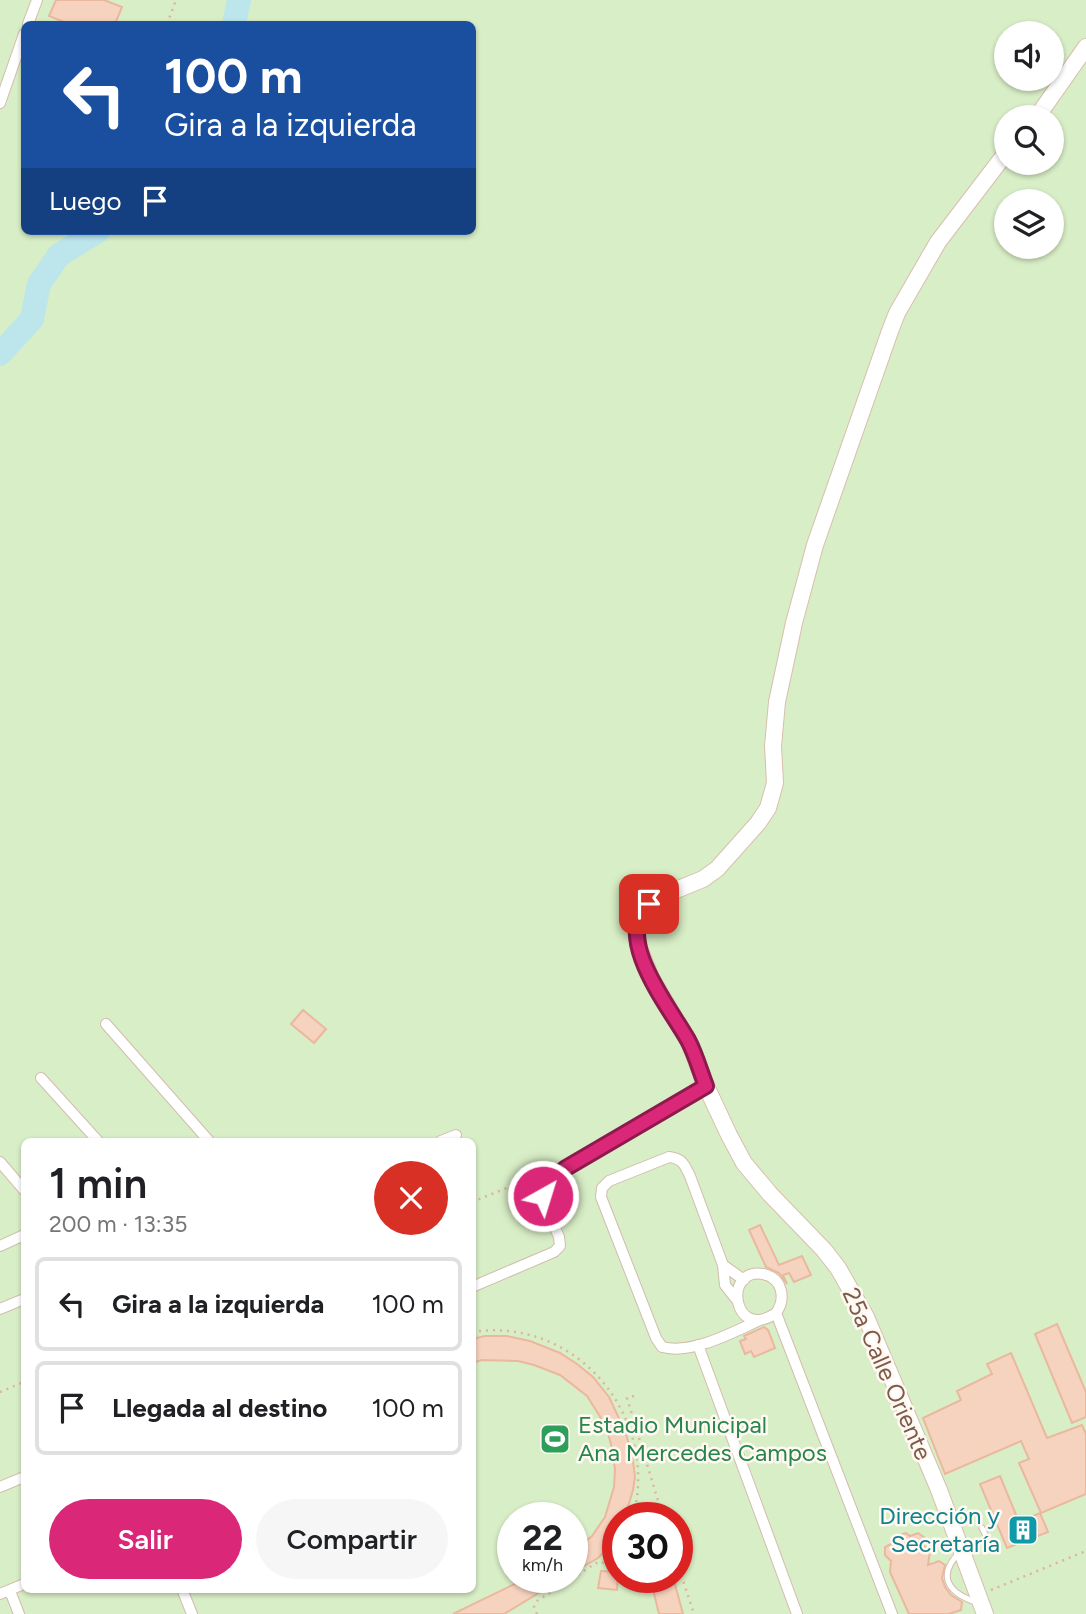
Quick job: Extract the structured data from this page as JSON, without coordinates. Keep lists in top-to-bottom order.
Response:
{
  "streets": {
    "street": ["25a Calle Oriente"]
  },
  "places": {
    "sports": ["Estadio Municipal Ana Mercedes Campos"],
    "building": ["Dirección y Secretaría"]
  },
  "page": {
    "turn": ["100 m", "Gira a la izquierda"],
    "then": "Luego",
    "heading": ["1 min", "200 m · 13:35"],
    "list": [
      {
        "name": "Gira a la izquierda",
        "value": "100 m"
      },
      {
        "name": "Llegada al destino",
        "value": "100 m"
      }
    ],
    "buttons": ["Salir", "Compartir"],
    "speed": "22 km/h",
    "limit": "30"
  }
}
